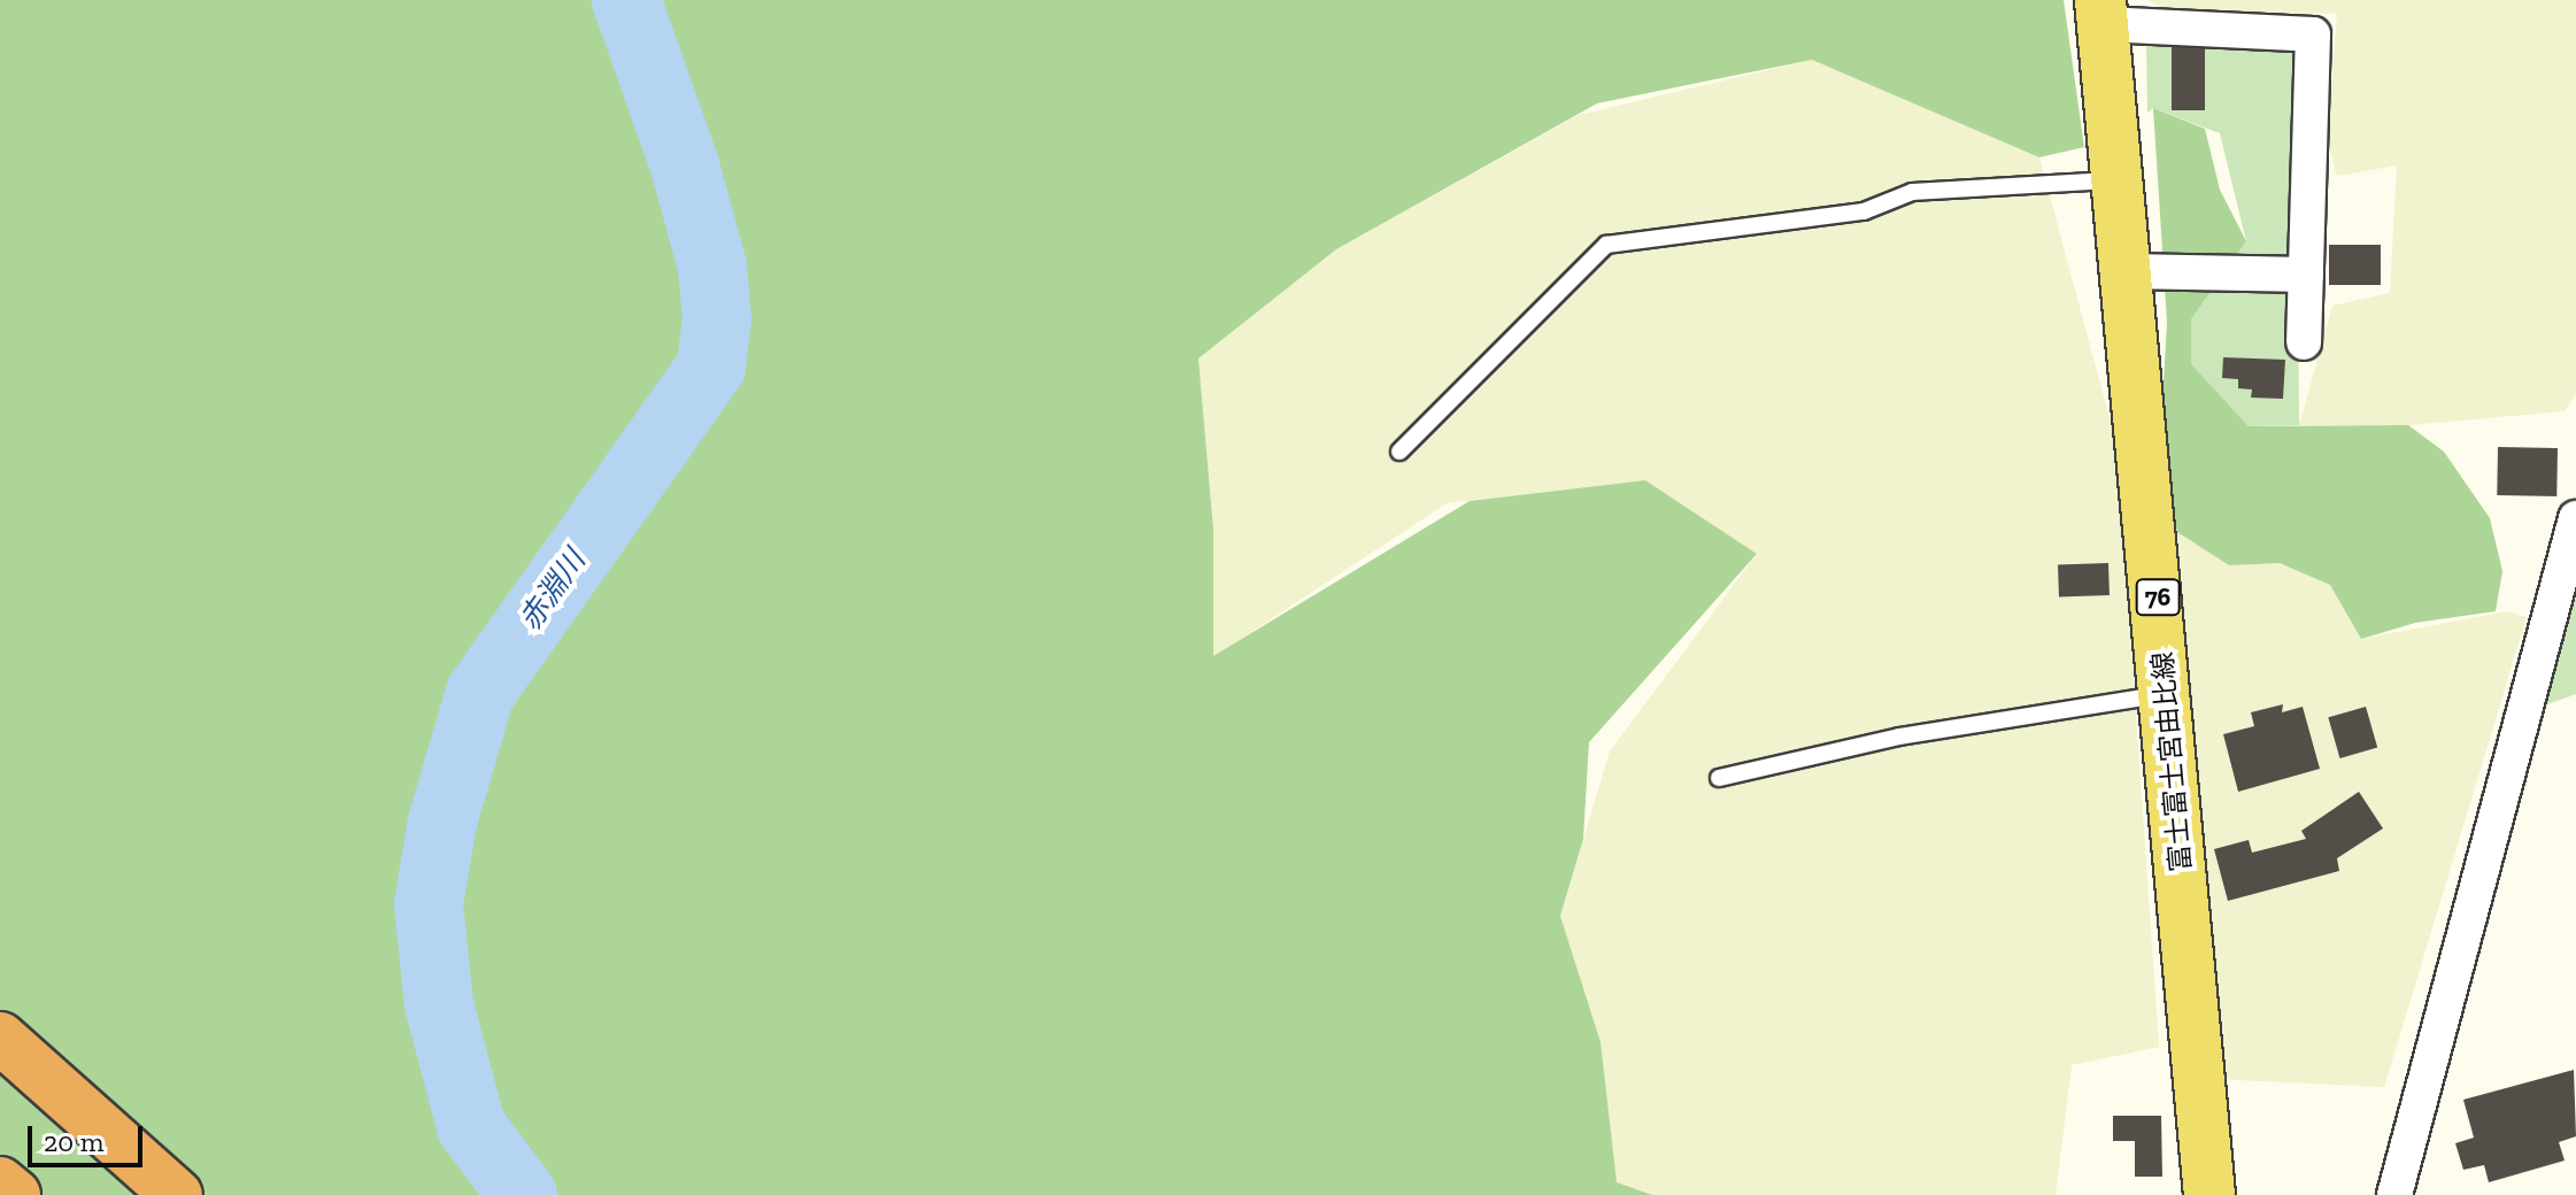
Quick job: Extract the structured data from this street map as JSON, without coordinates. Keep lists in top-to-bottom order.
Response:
{
  "streets": {
    "main road": ["76", "富士富士宮由比線"]
  },
  "water": ["赤淵川"],
  "scale_bar": "20 m"
}
